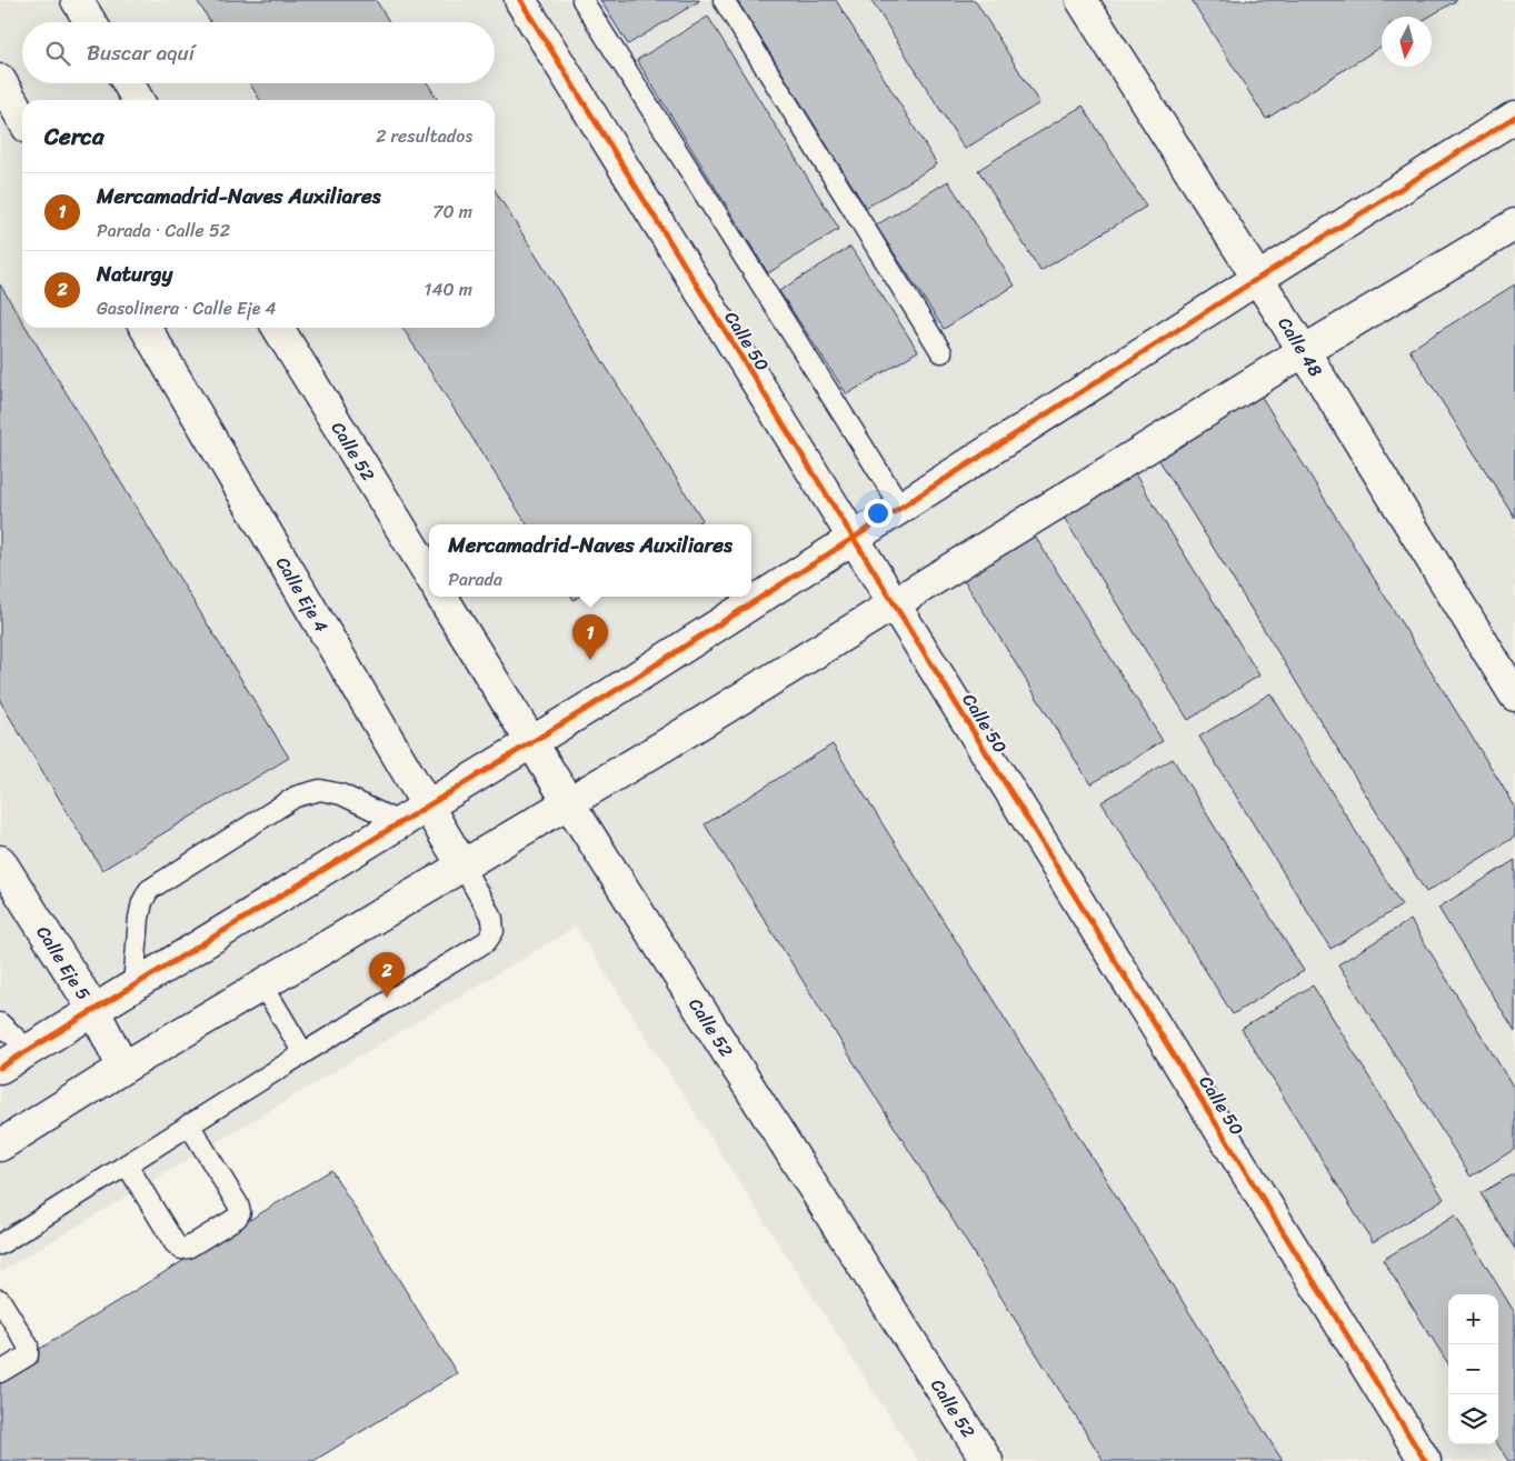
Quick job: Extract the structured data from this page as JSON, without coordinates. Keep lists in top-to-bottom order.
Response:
{
  "streets": {
    "street": [
      "Calle 50",
      "Calle 48",
      "Calle 52",
      "Calle Eje 4",
      "Calle Eje 5"
    ]
  },
  "north": "bottom",
  "page": {
    "search": "Buscar aquí",
    "heading": ["Cerca", "2 resultados"],
    "list": [
      {
        "mark": "1",
        "name": "Mercamadrid-Naves Auxiliares",
        "note": "Parada · Calle 52",
        "value": "70 m"
      },
      {
        "mark": "2",
        "name": "Naturgy",
        "note": "Gasolinera · Calle Eje 4",
        "value": "140 m"
      }
    ],
    "popup": ["Mercamadrid-Naves Auxiliares", "Parada"],
    "pins": ["1", "2"],
    "map_buttons": ["+", "−"]
  }
}
